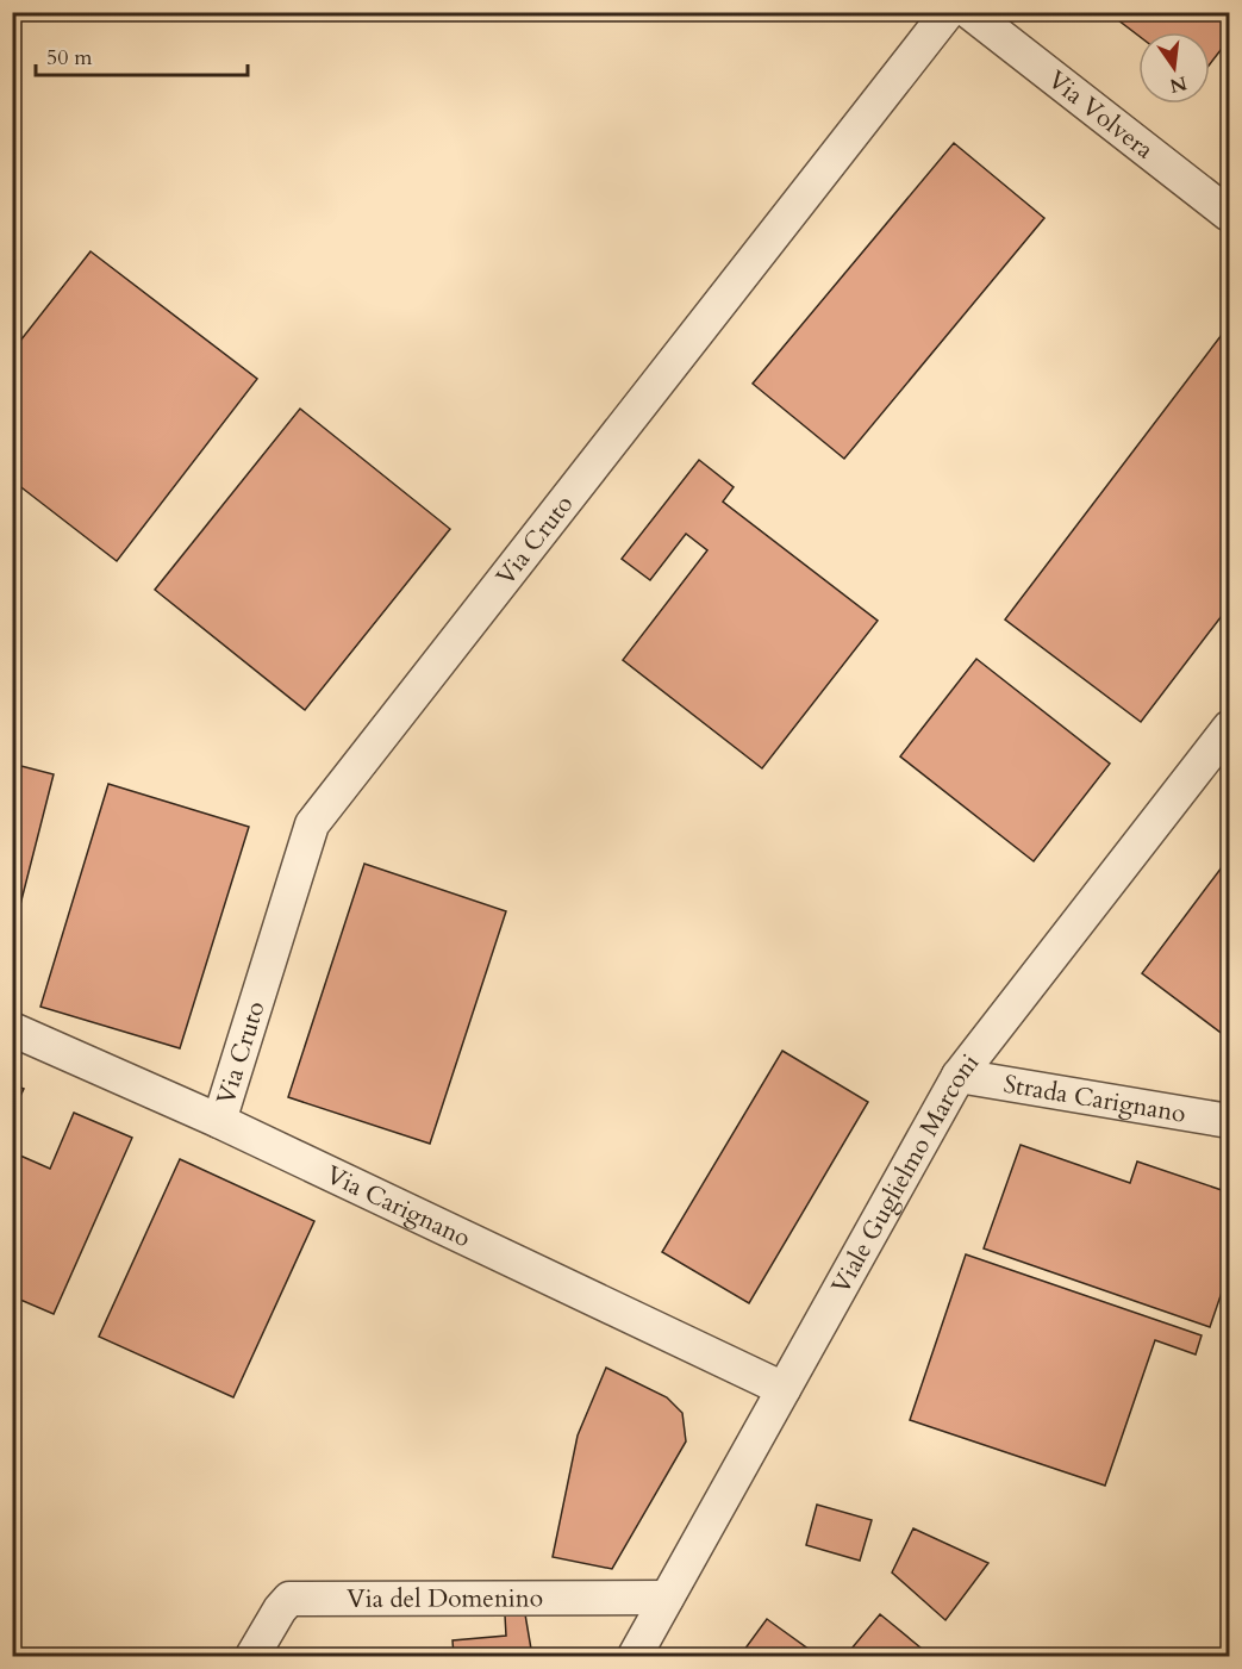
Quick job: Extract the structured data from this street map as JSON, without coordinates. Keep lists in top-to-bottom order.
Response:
{
  "streets": {
    "street": [
      "Via Volvera",
      "Via Cruto",
      "Strada Carignano",
      "Viale Guglielmo Marconi",
      "Via Carignano",
      "Via del Domenino"
    ]
  },
  "crossings": [
    ["Via Cruto", "Via Carignano"],
    ["Strada Carignano", "Viale Guglielmo Marconi"],
    ["Viale Guglielmo Marconi", "Via Carignano"],
    ["Viale Guglielmo Marconi", "Via del Domenino"]
  ],
  "scale_bar": "50 m",
  "north": "bottom"
}
